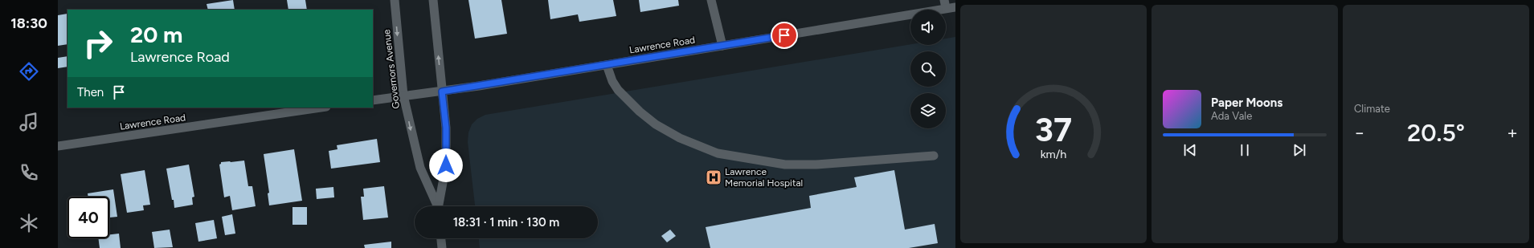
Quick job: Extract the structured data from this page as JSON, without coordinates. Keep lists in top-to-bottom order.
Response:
{
  "streets": {
    "street": ["Lawrence Road", "Governors Avenue"]
  },
  "crossings": [
    ["Lawrence Road", "Governors Avenue"]
  ],
  "places": {
    "hospital": ["Lawrence Memorial Hospital"]
  },
  "page": {
    "tabs": "18:30",
    "tile": "Climate",
    "turn": ["20 m", "Lawrence Road"],
    "then": "Then",
    "song": ["Paper Moons", "Ada Vale"],
    "heat": ["−", "20.5°", "+"],
    "limit": "40",
    "trip": "18:31 · 1 min · 130 m",
    "gauge": ["37", "km/h"]
  }
}
